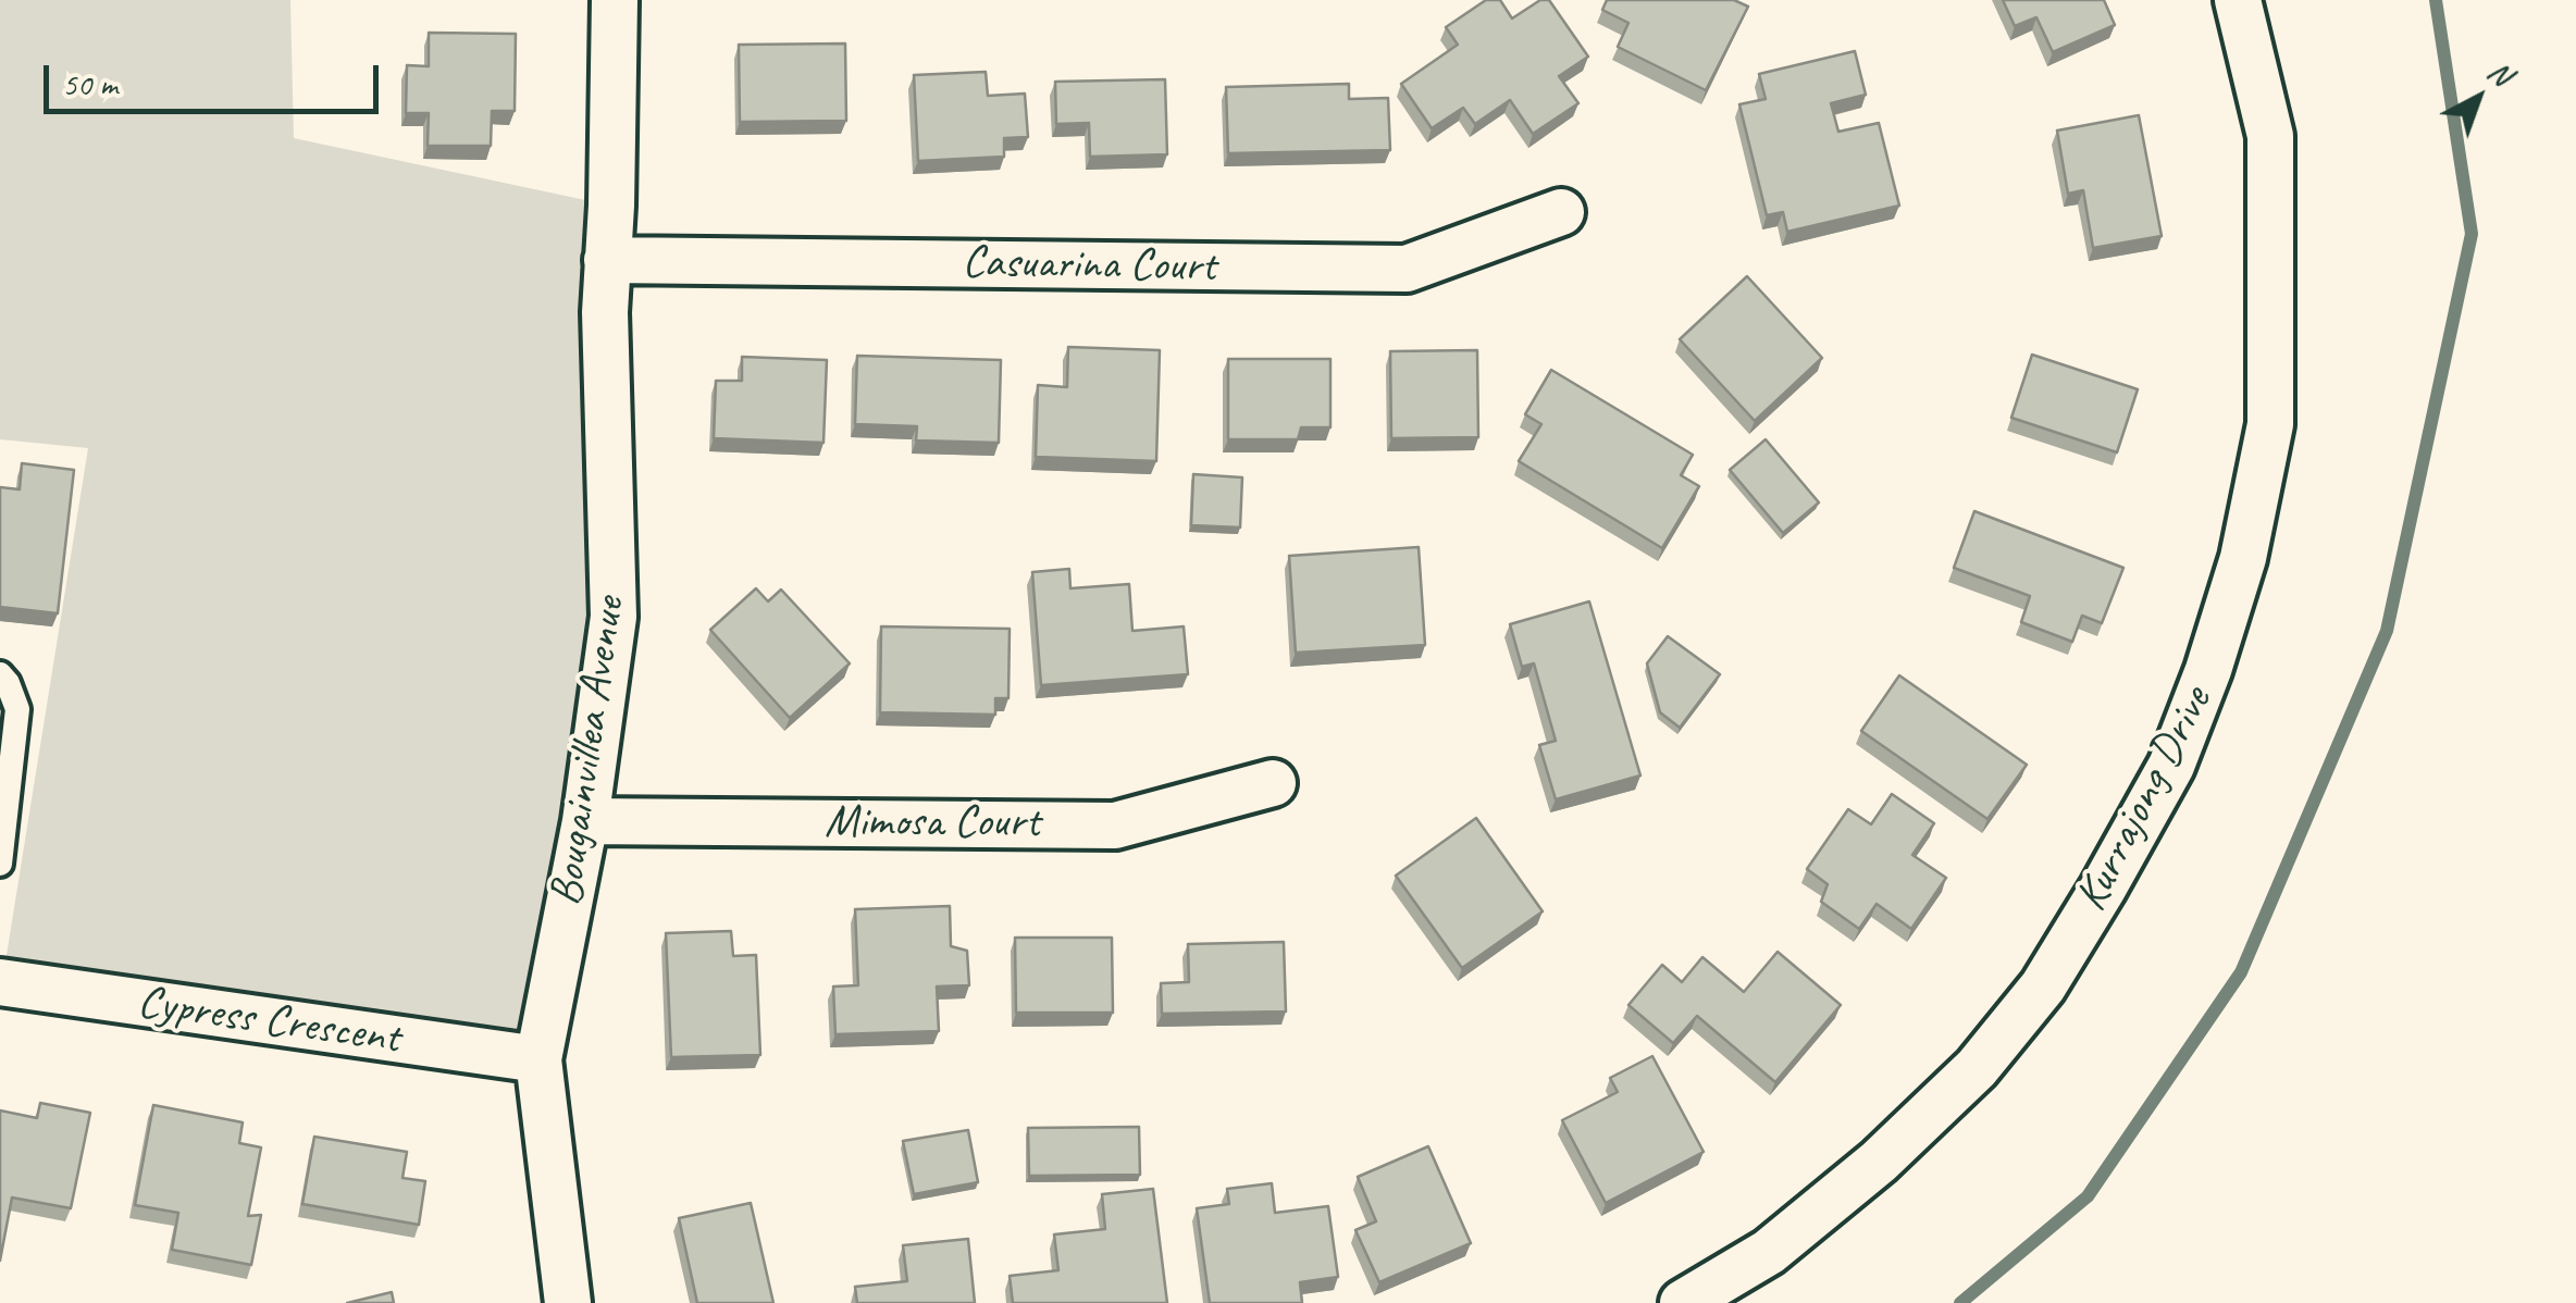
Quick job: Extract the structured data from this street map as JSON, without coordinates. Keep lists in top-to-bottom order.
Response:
{
  "streets": {
    "street": [
      "Casuarina Court",
      "Bougainvillea Avenue",
      "Kurrajong Drive",
      "Mimosa Court",
      "Cypress Crescent"
    ]
  },
  "crossings": [
    ["Casuarina Court", "Bougainvillea Avenue"],
    ["Bougainvillea Avenue", "Mimosa Court"],
    ["Bougainvillea Avenue", "Cypress Crescent"]
  ],
  "scale_bar": "50 m",
  "north": "top right"
}
